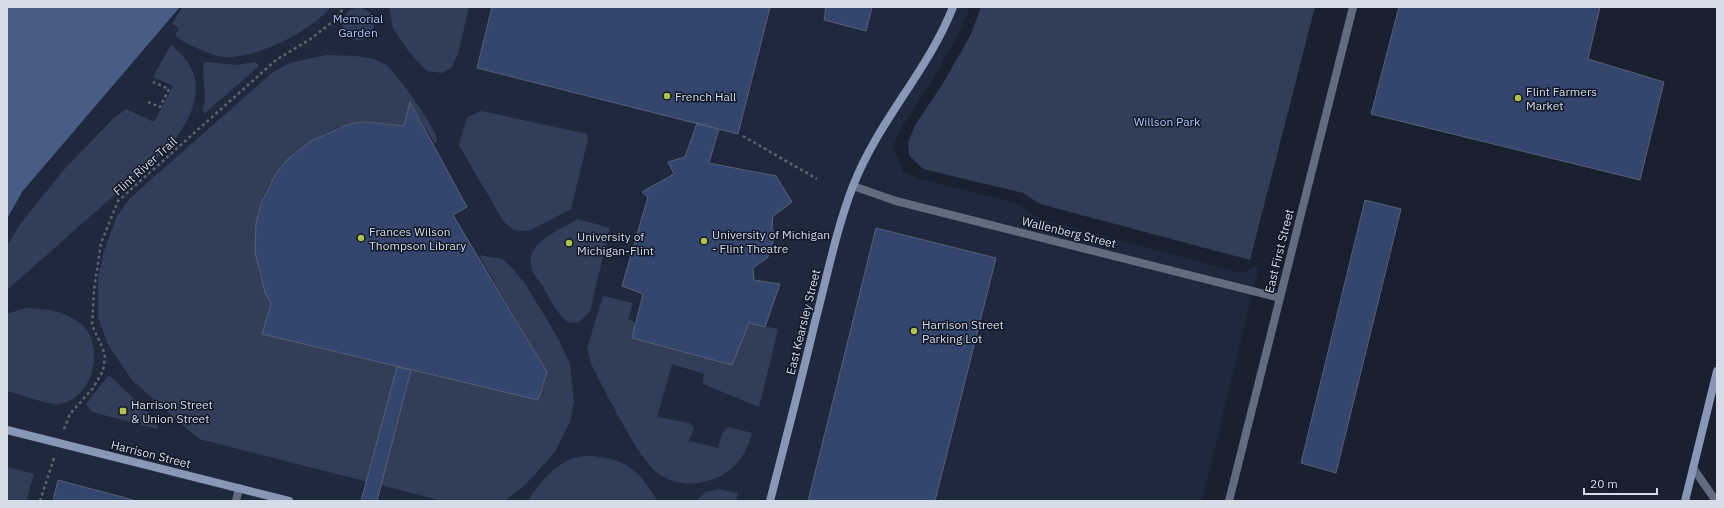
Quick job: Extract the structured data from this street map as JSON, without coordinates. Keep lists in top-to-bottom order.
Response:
{
  "streets": {
    "street": [
      "Wallenberg Street",
      "East First Street",
      "East Kearsley Street",
      "Harrison Street"
    ],
    "path": ["Flint River Trail"]
  },
  "crossings": [
    ["Wallenberg Street", "East First Street"],
    ["Wallenberg Street", "East Kearsley Street"]
  ],
  "parks": ["Memorial Garden", "Willson Park"],
  "places": {
    "other": [
      "French Hall",
      "Flint Farmers Market",
      "Frances Wilson Thompson Library",
      "University of Michigan - Flint Theatre",
      "University of Michigan-Flint",
      "Harrison Street Parking Lot"
    ],
    "transit": ["Harrison Street & Union Street"]
  },
  "scale_bar": "20 m"
}
